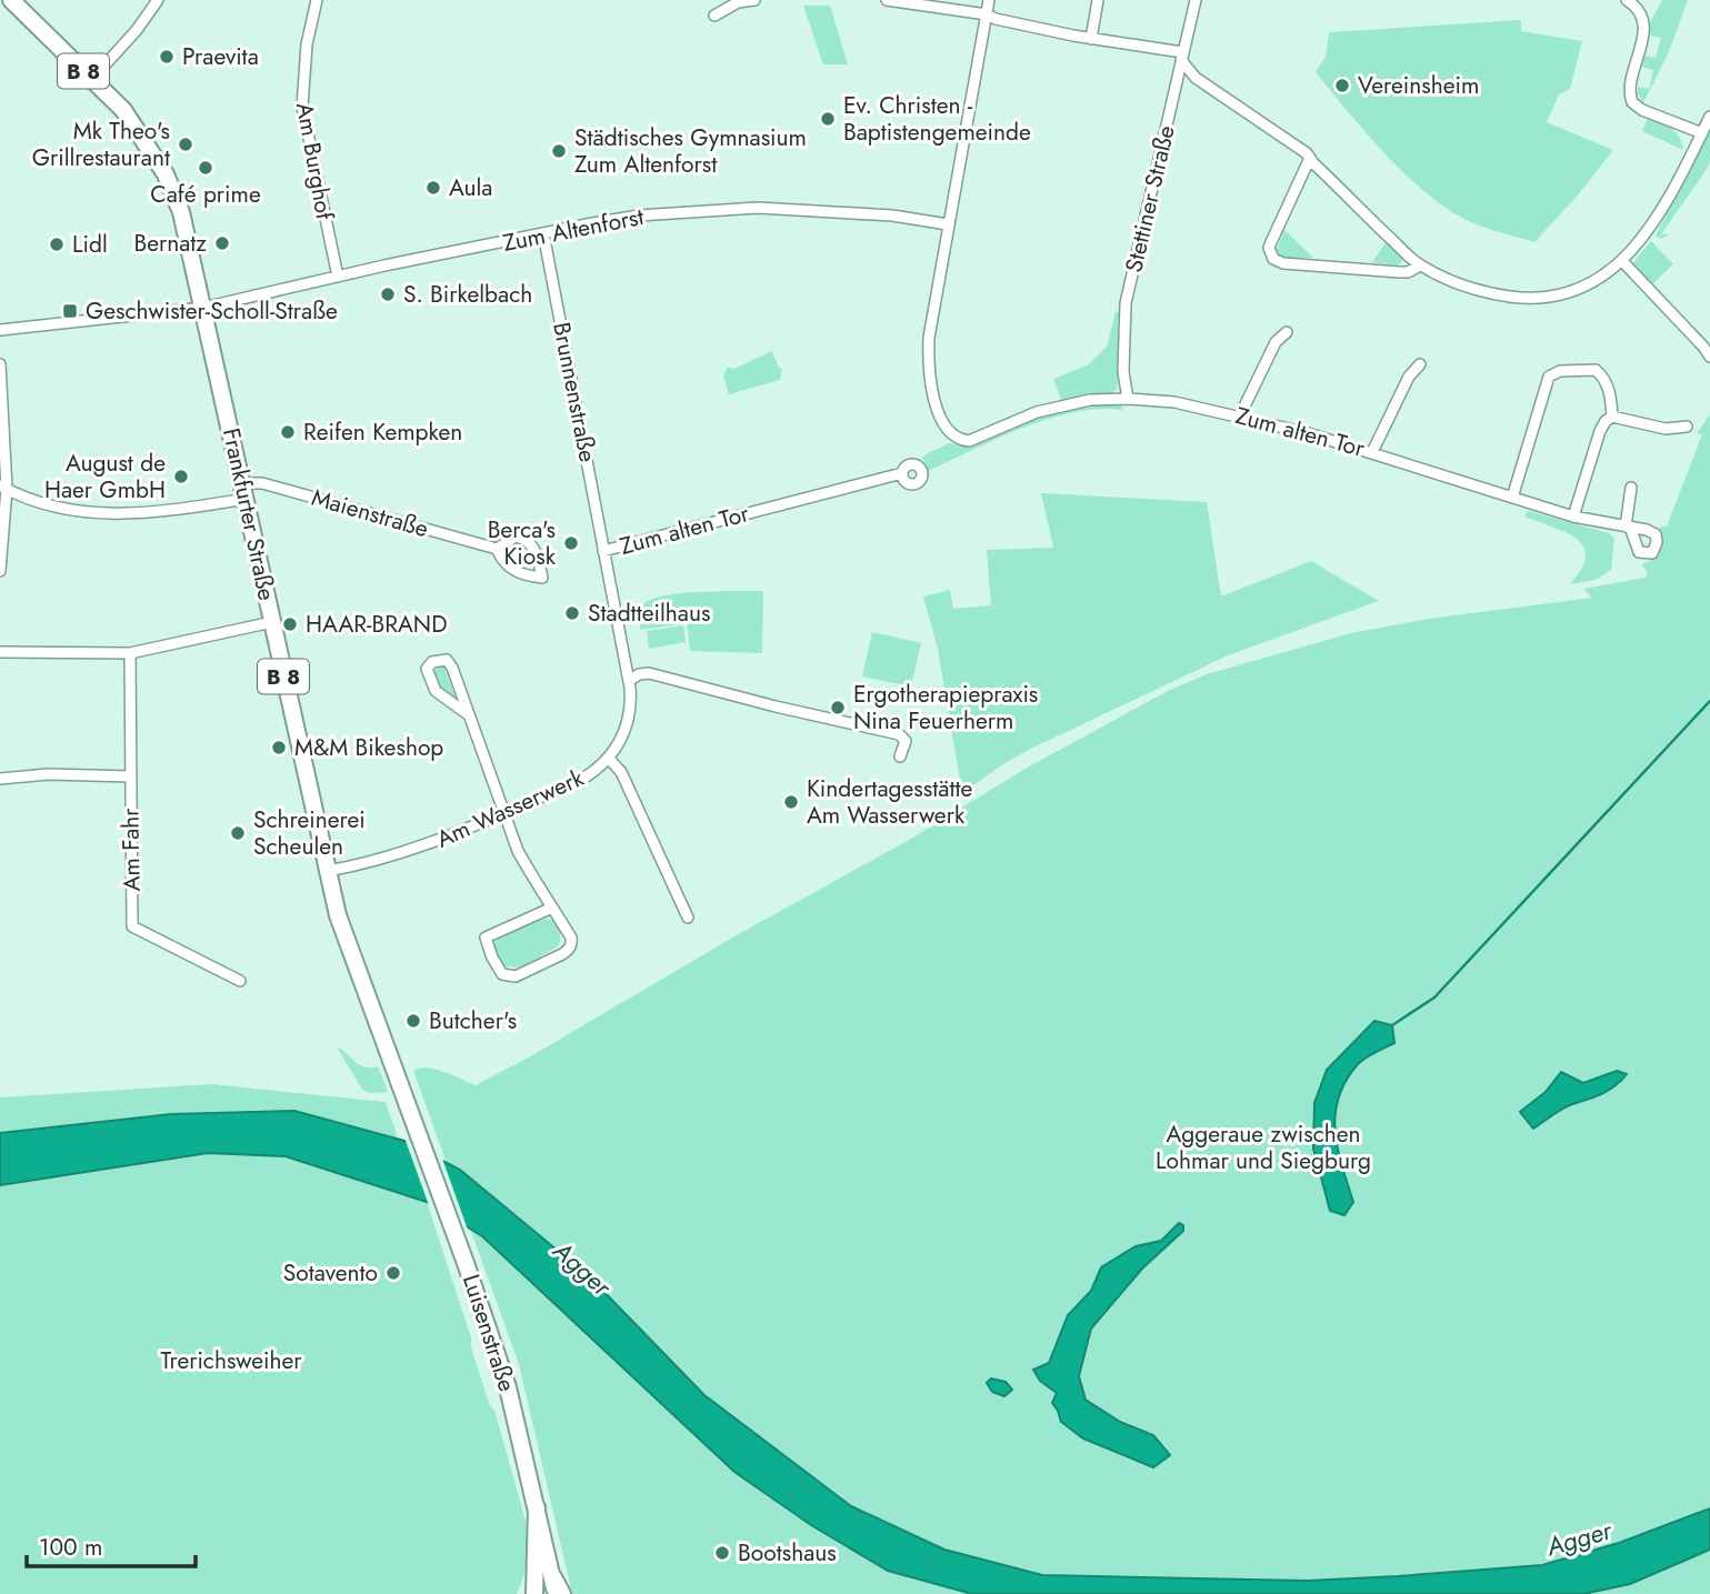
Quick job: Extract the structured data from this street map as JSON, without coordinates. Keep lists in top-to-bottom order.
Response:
{
  "streets": {
    "main road": ["B 8", "Frankfurter Straße", "Luisenstraße"],
    "street": [
      "Am Burghof",
      "Stettiner Straße",
      "Zum Altenforst",
      "Brunnenstraße",
      "Zum alten Tor",
      "Maienstraße",
      "Am Wasserwerk",
      "Am Fahr"
    ]
  },
  "crossings": [
    ["Am Burghof", "Zum Altenforst"],
    ["Stettiner Straße", "Zum alten Tor"],
    ["Zum Altenforst", "Brunnenstraße"],
    ["Zum Altenforst", "Zum alten Tor"],
    ["Zum Altenforst", "Frankfurter Straße"],
    ["Brunnenstraße", "Zum alten Tor"],
    ["Brunnenstraße", "Am Wasserwerk"],
    ["Zum alten Tor", "Am Wasserwerk"],
    ["Maienstraße", "Frankfurter Straße"],
    ["Frankfurter Straße", "Am Wasserwerk"],
    ["Frankfurter Straße", "Luisenstraße"]
  ],
  "water": ["Agger"],
  "parks": ["Aggeraue zwischen Lohmar und Siegburg", "Trerichsweiher"],
  "places": {
    "other": [
      "Praevita",
      "Vereinsheim",
      "Ev. Christen - Baptistengemeinde",
      "Mk Theo's Grillrestaurant",
      "Städtisches Gymnasium Zum Altenforst",
      "Café prime",
      "Aula",
      "Bernatz",
      "Lidl",
      "S. Birkelbach",
      "Reifen Kempken",
      "August de Haer GmbH",
      "Berca's Kiosk",
      "Stadtteilhaus",
      "HAAR-BRAND",
      "Ergotherapiepraxis Nina Feuerherm",
      "M&M Bikeshop",
      "Kindertagesstätte Am Wasserwerk",
      "Schreinerei Scheulen",
      "Butcher's",
      "Sotavento",
      "Bootshaus"
    ],
    "transit": ["Geschwister-Scholl-Straße"]
  },
  "scale_bar": "100 m"
}
